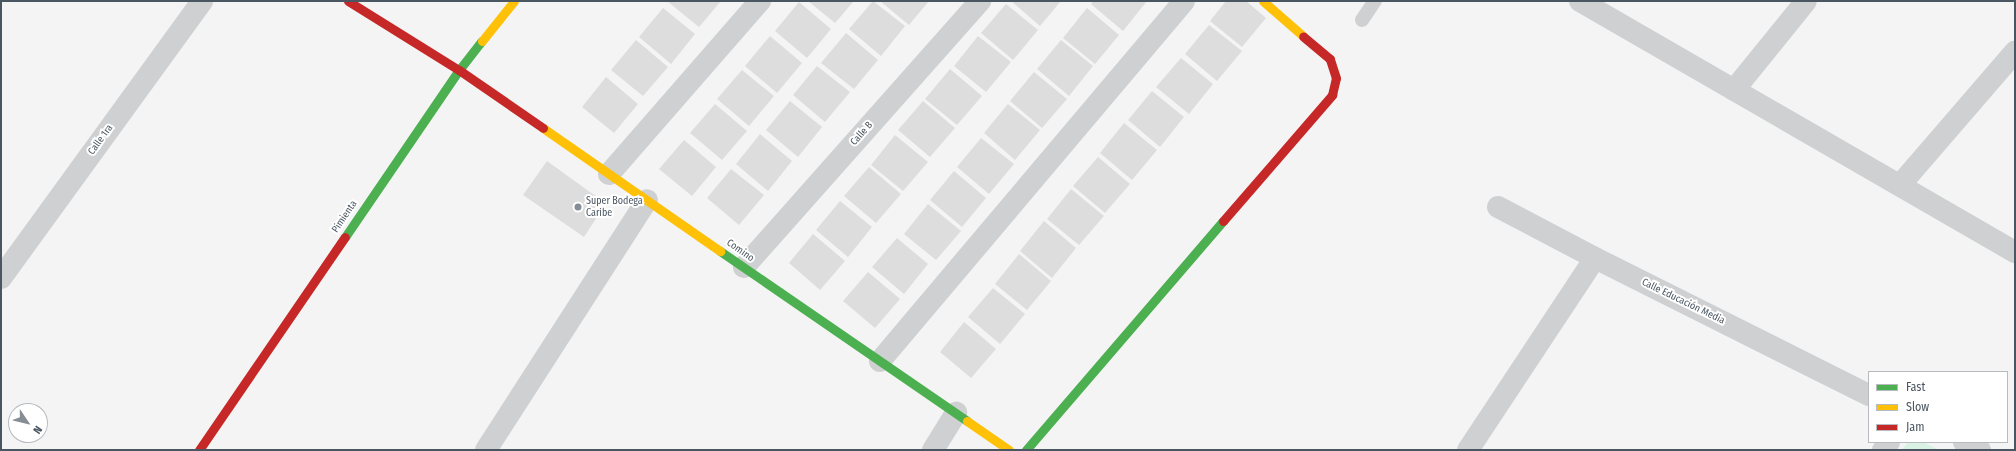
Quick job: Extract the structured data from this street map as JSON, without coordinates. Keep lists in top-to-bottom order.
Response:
{
  "streets": {
    "street": [
      "Calle B",
      "Calle 1ra",
      "Pimienta",
      "Comino",
      "Calle Educación Media"
    ]
  },
  "crossings": [
    ["Calle B", "Comino"],
    ["Pimienta", "Comino"]
  ],
  "places": ["Super Bodega Caribe"],
  "legend": ["Fast", "Slow", "Jam"],
  "north": "bottom right"
}
